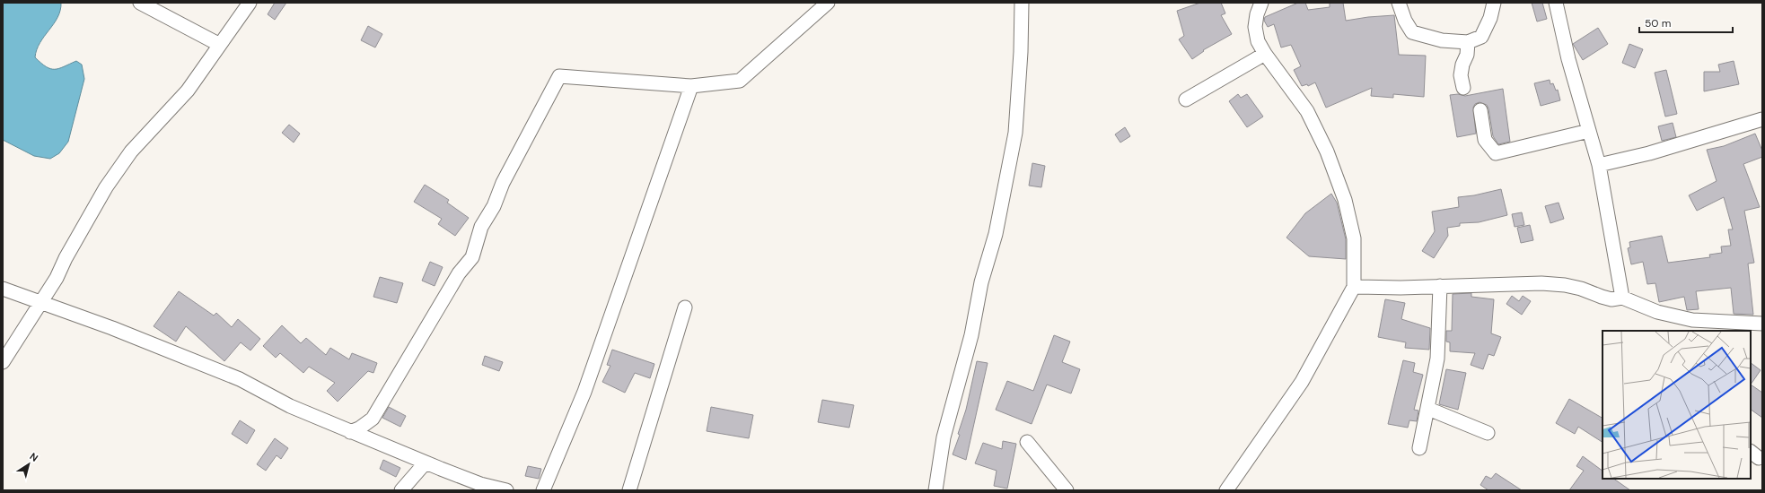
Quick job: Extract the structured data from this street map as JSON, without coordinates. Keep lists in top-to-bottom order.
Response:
{
  "scale_bar": "50 m",
  "north": "top right"
}
